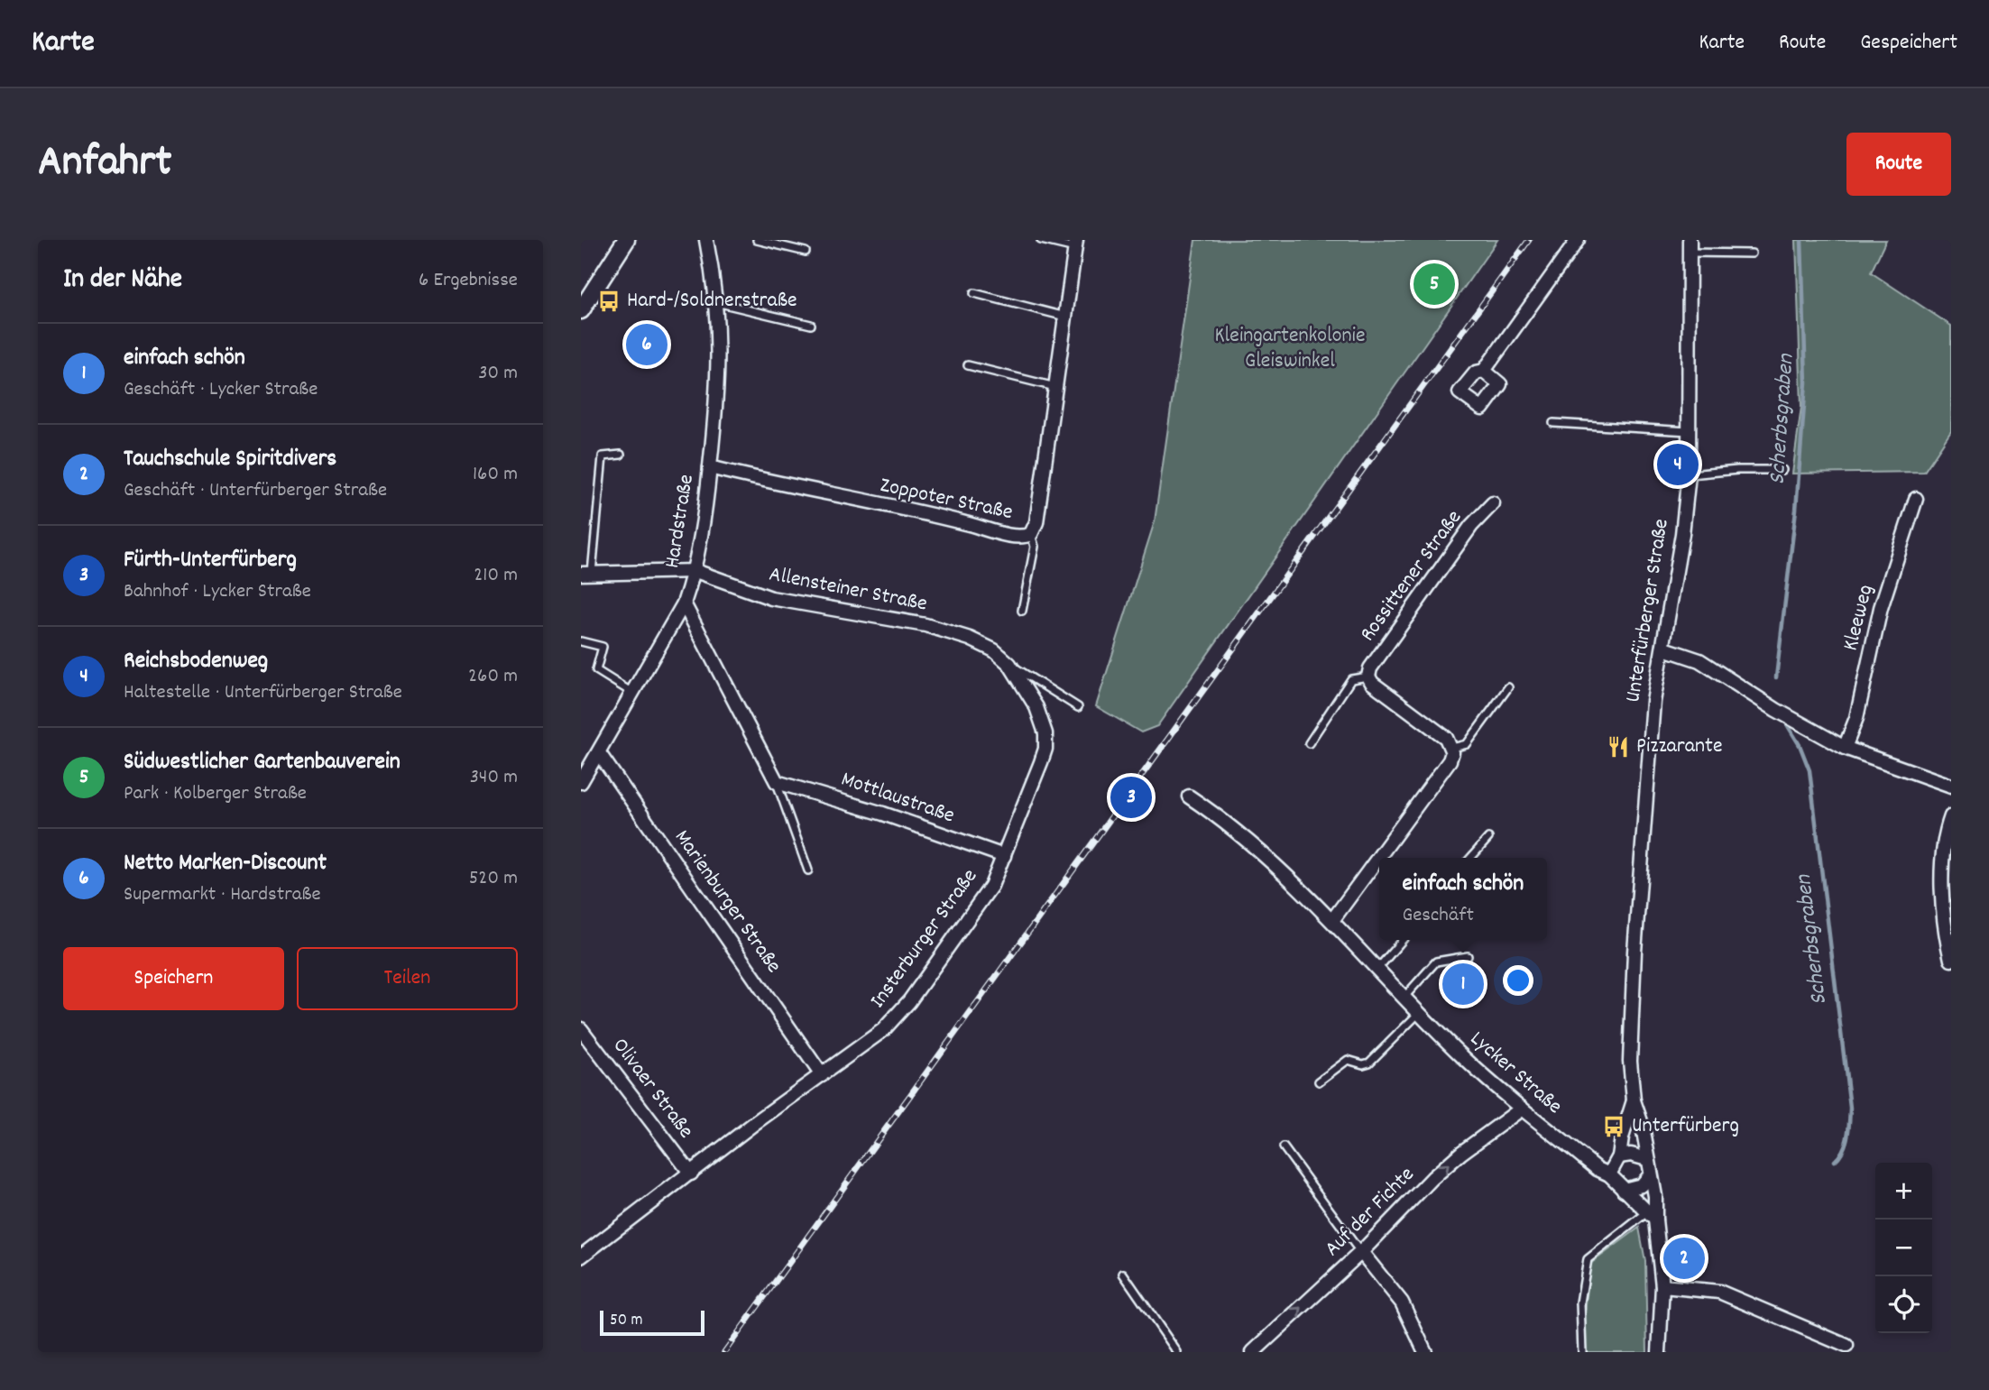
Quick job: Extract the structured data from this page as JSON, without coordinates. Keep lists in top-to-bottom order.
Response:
{
  "streets": {
    "street": [
      "Zoppoter Straße",
      "Hardstraße",
      "Rossittener Straße",
      "Allensteiner Straße",
      "Unterfürberger Straße",
      "Kleeweg",
      "Mottlaustraße",
      "Marienburger Straße",
      "Insterburger Straße",
      "Lycker Straße",
      "Olivaer Straße",
      "Auf der Fichte"
    ]
  },
  "crossings": [
    ["Zoppoter Straße", "Hardstraße"],
    ["Hardstraße", "Allensteiner Straße"],
    ["Hardstraße", "Marienburger Straße"],
    ["Allensteiner Straße", "Insterburger Straße"],
    ["Unterfürberger Straße", "Lycker Straße"],
    ["Mottlaustraße", "Insterburger Straße"],
    ["Marienburger Straße", "Insterburger Straße"],
    ["Insterburger Straße", "Olivaer Straße"],
    ["Lycker Straße", "Auf der Fichte"]
  ],
  "one_way": ["Auf der Fichte"],
  "water": ["Scherbsgraben"],
  "parks": ["Kleingartenkolonie Gleiswinkel"],
  "places": {
    "bus stop": ["Hard-/Soldnerstraße", "Unterfürberg"],
    "restaurant": ["Pizzarante"]
  },
  "scale_bar": "50 m",
  "page": {
    "header": "Karte",
    "nav": ["Karte", "Route", "Gespeichert"],
    "title": "Anfahrt",
    "buttons": [
      "Route",
      ["Speichern", "Teilen"]
    ],
    "heading": ["In der Nähe", "6 Ergebnisse"],
    "pins": [
      "5",
      "6",
      "4",
      "3",
      "1",
      "2"
    ],
    "list": [
      {
        "mark": "1",
        "name": "einfach schön",
        "note": "Geschäft · Lycker Straße",
        "value": "30 m"
      },
      {
        "mark": "2",
        "name": "Tauchschule Spiritdivers",
        "note": "Geschäft · Unterfürberger Straße",
        "value": "160 m"
      },
      {
        "mark": "3",
        "name": "Fürth-Unterfürberg",
        "note": "Bahnhof · Lycker Straße",
        "value": "210 m"
      },
      {
        "mark": "4",
        "name": "Reichsbodenweg",
        "note": "Haltestelle · Unterfürberger Straße",
        "value": "260 m"
      },
      {
        "mark": "5",
        "name": "Südwestlicher Gartenbauverein",
        "note": "Park · Kolberger Straße",
        "value": "340 m"
      },
      {
        "mark": "6",
        "name": "Netto Marken-Discount",
        "note": "Supermarkt · Hardstraße",
        "value": "520 m"
      }
    ],
    "popup": ["einfach schön", "Geschäft"],
    "map_buttons": ["+", "−"],
    "scale": "50 m"
  }
}
